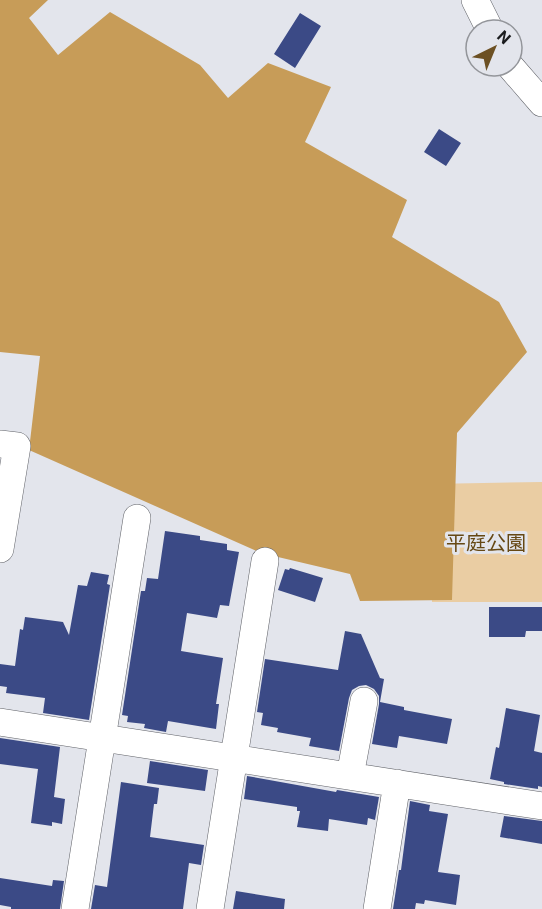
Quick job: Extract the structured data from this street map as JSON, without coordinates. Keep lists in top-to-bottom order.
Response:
{
  "parks": ["平庭公園"],
  "north": "top right"
}
